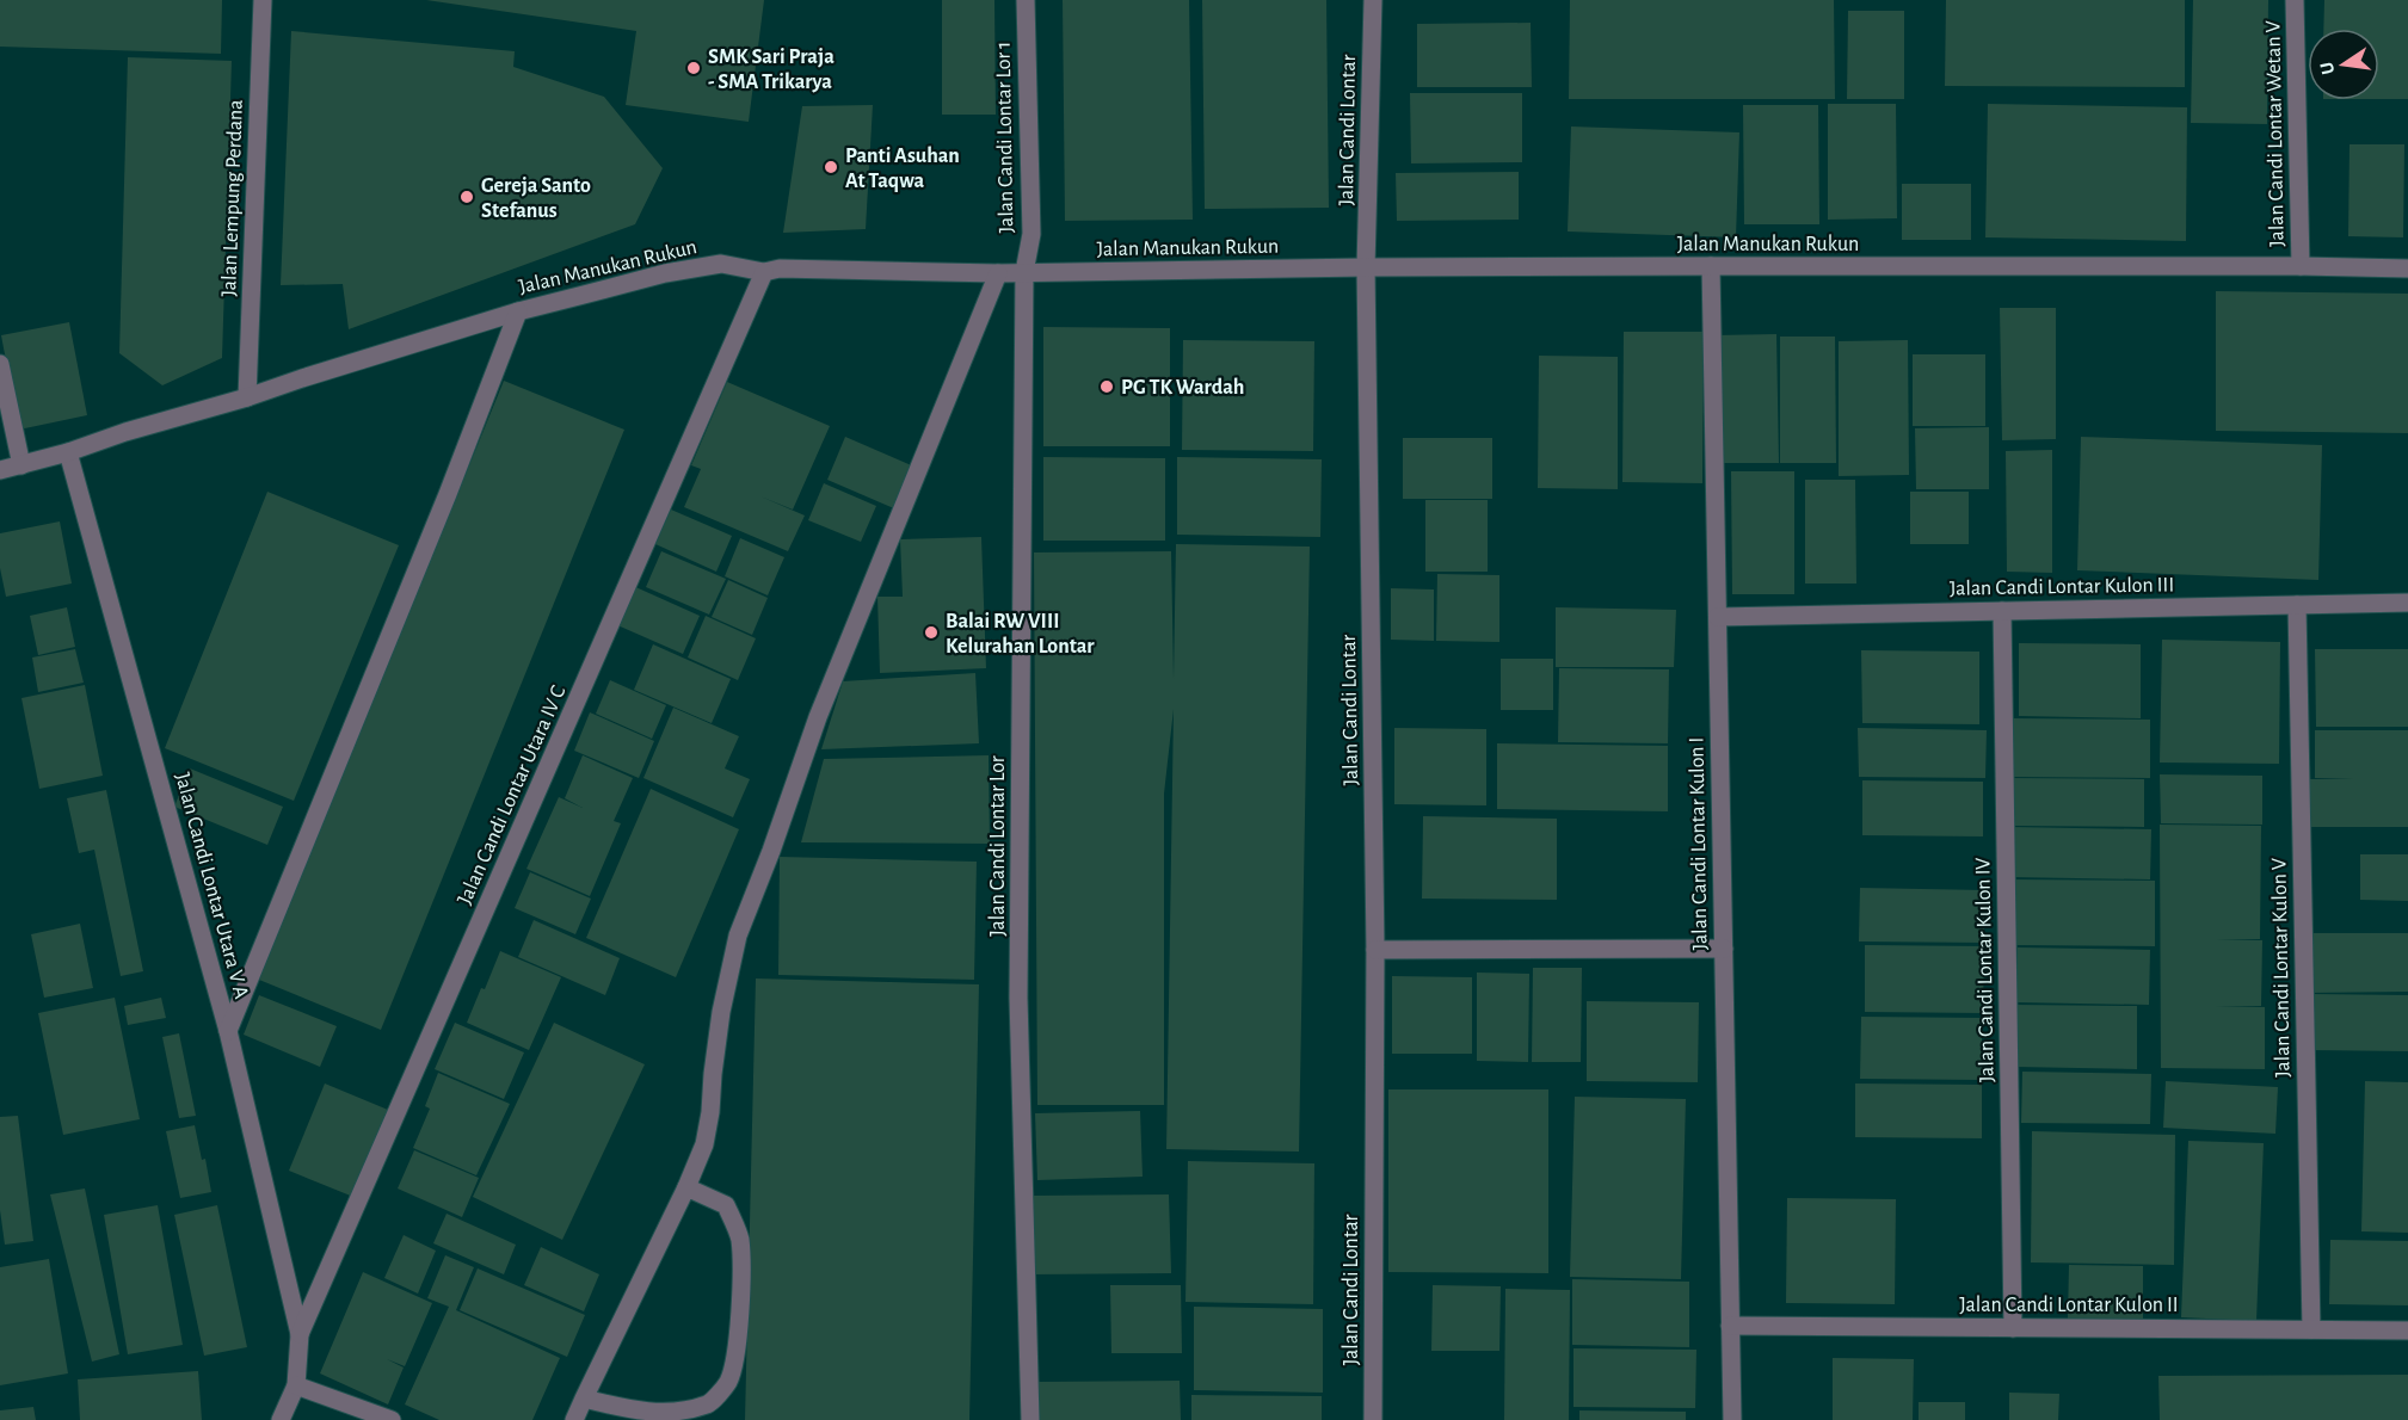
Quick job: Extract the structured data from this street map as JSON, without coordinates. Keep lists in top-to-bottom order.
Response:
{
  "streets": {
    "street": [
      "Jalan Candi Lontar",
      "Jalan Candi Lontar Wetan V",
      "Jalan Candi Lontar Lor 1",
      "Jalan Lempung Perdana",
      "Jalan Manukan Rukun",
      "Jalan Candi Lontar Kulon III",
      "Jalan Candi Lontar Utara IV C",
      "Jalan Candi Lontar Kulon I",
      "Jalan Candi Lontar Lor",
      "Jalan Candi Lontar Utara V A",
      "Jalan Candi Lontar Kulon V",
      "Jalan Candi Lontar Kulon IV",
      "Jalan Candi Lontar Kulon II"
    ]
  },
  "crossings": [
    ["Jalan Candi Lontar", "Jalan Manukan Rukun"],
    ["Jalan Candi Lontar Wetan V", "Jalan Manukan Rukun"],
    ["Jalan Candi Lontar Lor 1", "Jalan Manukan Rukun"],
    ["Jalan Candi Lontar Lor 1", "Jalan Candi Lontar Lor"],
    ["Jalan Lempung Perdana", "Jalan Manukan Rukun"],
    ["Jalan Manukan Rukun", "Jalan Candi Lontar Utara IV C"],
    ["Jalan Manukan Rukun", "Jalan Candi Lontar Kulon I"],
    ["Jalan Manukan Rukun", "Jalan Candi Lontar Lor"],
    ["Jalan Manukan Rukun", "Jalan Candi Lontar Utara V A"],
    ["Jalan Candi Lontar Kulon III", "Jalan Candi Lontar Kulon I"],
    ["Jalan Candi Lontar Kulon III", "Jalan Candi Lontar Kulon V"],
    ["Jalan Candi Lontar Kulon III", "Jalan Candi Lontar Kulon IV"],
    ["Jalan Candi Lontar Utara IV C", "Jalan Candi Lontar Utara V A"],
    ["Jalan Candi Lontar Kulon I", "Jalan Candi Lontar Kulon II"],
    ["Jalan Candi Lontar Kulon V", "Jalan Candi Lontar Kulon II"],
    ["Jalan Candi Lontar Kulon IV", "Jalan Candi Lontar Kulon II"]
  ],
  "places": [
    "SMK Sari Praja - SMA Trikarya",
    "Panti Asuhan At Taqwa",
    "Gereja Santo Stefanus",
    "PG TK Wardah",
    "Balai RW VIII Kelurahan Lontar"
  ],
  "north": "left"
}
